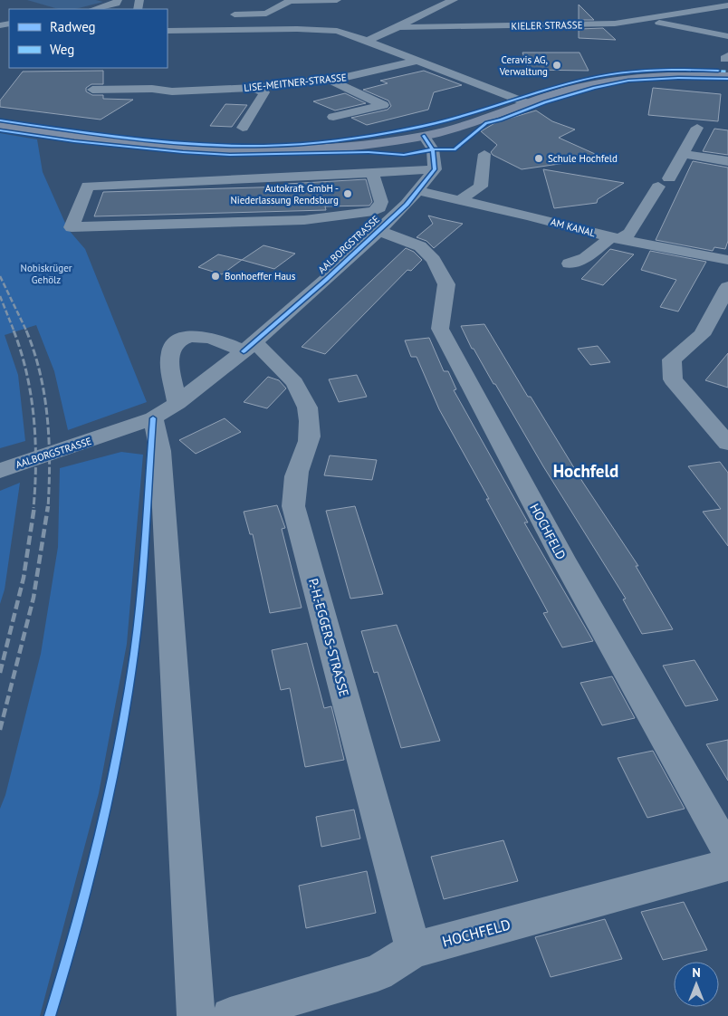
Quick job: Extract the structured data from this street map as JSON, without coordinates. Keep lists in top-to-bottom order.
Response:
{
  "streets": {
    "street": [
      "KIELER STRASSE",
      "LISE-MEITNER-STRASSE",
      "AM KANAL",
      "AALBORGSTRASSE",
      "HOCHFELD",
      "P.-H.-EGGERS-STRASSE"
    ]
  },
  "crossings": [
    ["AM KANAL", "AALBORGSTRASSE"],
    ["AALBORGSTRASSE", "HOCHFELD"],
    ["AALBORGSTRASSE", "P.-H.-EGGERS-STRASSE"],
    ["HOCHFELD", "P.-H.-EGGERS-STRASSE"]
  ],
  "districts": ["Hochfeld"],
  "parks": ["Nobiskrüger Gehölz"],
  "places": [
    "Ceravis AG, Verwaltung",
    "Schule Hochfeld",
    "Autokraft GmbH - Niederlassung Rendsburg",
    "Bonhoeffer Haus"
  ],
  "legend": ["Radweg", "Weg"],
  "north": "top"
}
